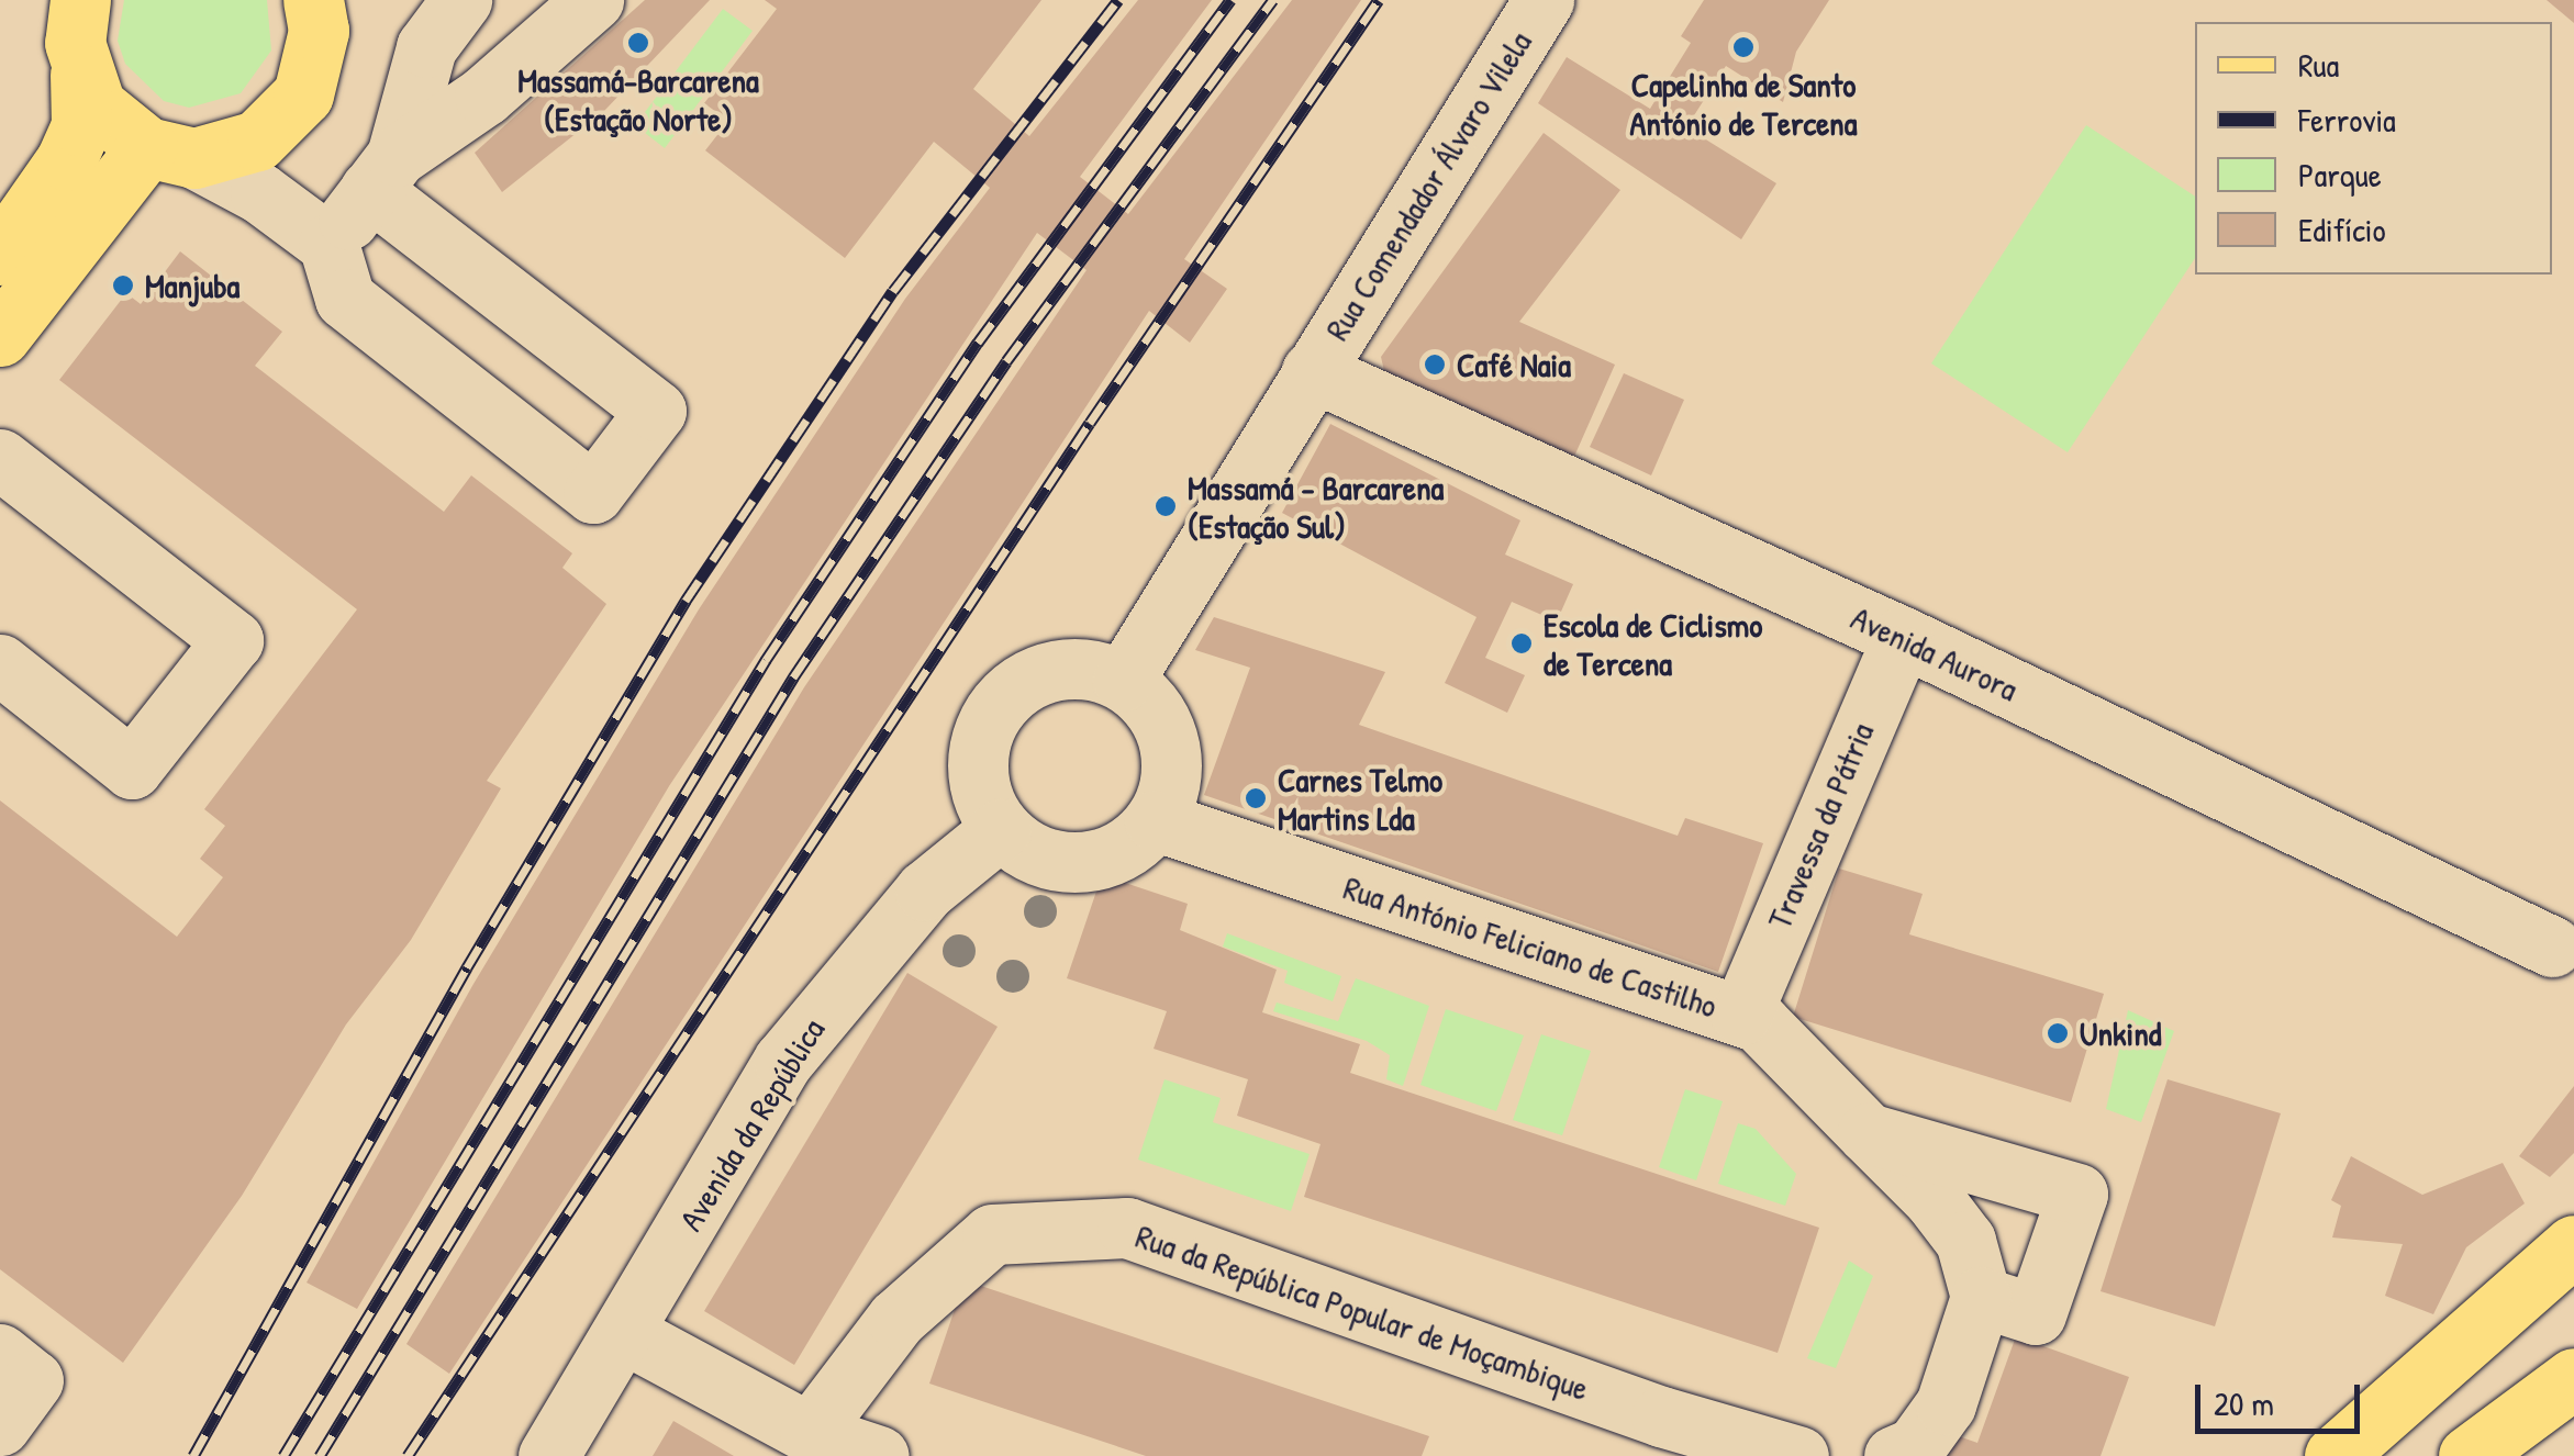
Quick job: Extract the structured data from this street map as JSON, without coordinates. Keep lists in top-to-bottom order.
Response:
{
  "streets": {
    "street": [
      "Rua Comendador Álvaro Vilela",
      "Avenida Aurora",
      "Travessa da Pátria",
      "Rua António Feliciano de Castilho",
      "Avenida da República",
      "Rua da República Popular de Moçambique"
    ]
  },
  "crossings": [
    ["Rua Comendador Álvaro Vilela", "Avenida Aurora"],
    ["Avenida Aurora", "Travessa da Pátria"],
    ["Travessa da Pátria", "Rua António Feliciano de Castilho"],
    ["Rua António Feliciano de Castilho", "Avenida da República"]
  ],
  "places": [
    "Massamá-Barcarena (Estação Norte)",
    "Capelinha de Santo António de Tercena",
    "Manjuba",
    "Café Naia",
    "Massamá - Barcarena (Estação Sul)",
    "Escola de Ciclismo de Tercena",
    "Carnes Telmo Martins Lda",
    "Unkind"
  ],
  "legend": [
    "Rua",
    "Ferrovia",
    "Parque",
    "Edifício"
  ],
  "scale_bar": "20 m"
}
